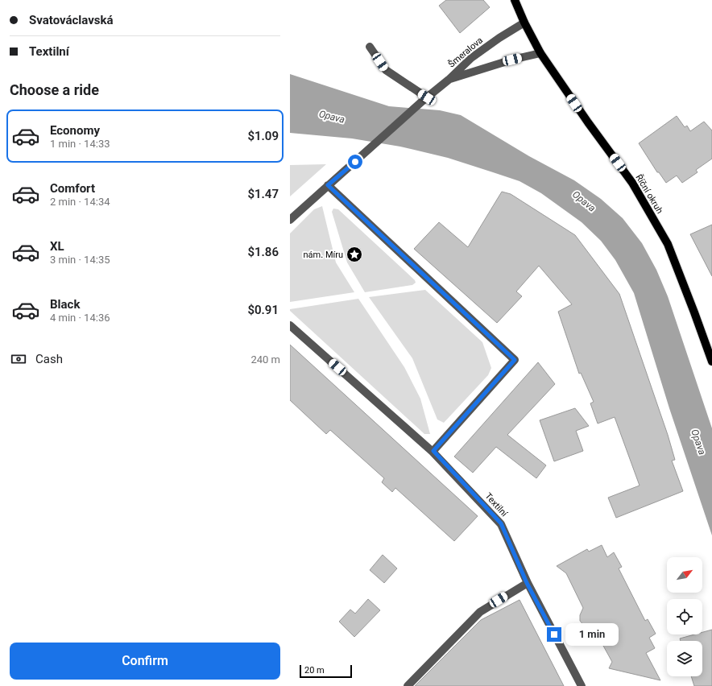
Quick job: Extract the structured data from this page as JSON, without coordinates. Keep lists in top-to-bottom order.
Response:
{
  "streets": {
    "main road": ["Říční okruh"],
    "street": ["Šmeralova", "Textilní"]
  },
  "crossings": [
    ["Šmeralova", "Říční okruh"]
  ],
  "water": ["Opava"],
  "places": {
    "place": ["nám. Míru"]
  },
  "scale_bar": "20 m",
  "north": "top right",
  "page": {
    "banner": ["Svatováclavská", "Textilní"],
    "heading": "Choose a ride",
    "list": [
      {
        "name": "Economy",
        "note": "1 min · 14:33",
        "value": "$1.09"
      },
      {
        "name": "Comfort",
        "note": "2 min · 14:34",
        "value": "$1.47"
      },
      {
        "name": "XL",
        "note": "3 min · 14:35",
        "value": "$1.86"
      },
      {
        "name": "Black",
        "note": "4 min · 14:36",
        "value": "$0.91"
      }
    ],
    "pay": ["Cash", "240 m"],
    "bubble": "1 min",
    "buttons": "Confirm",
    "scale": "20 m"
  }
}
